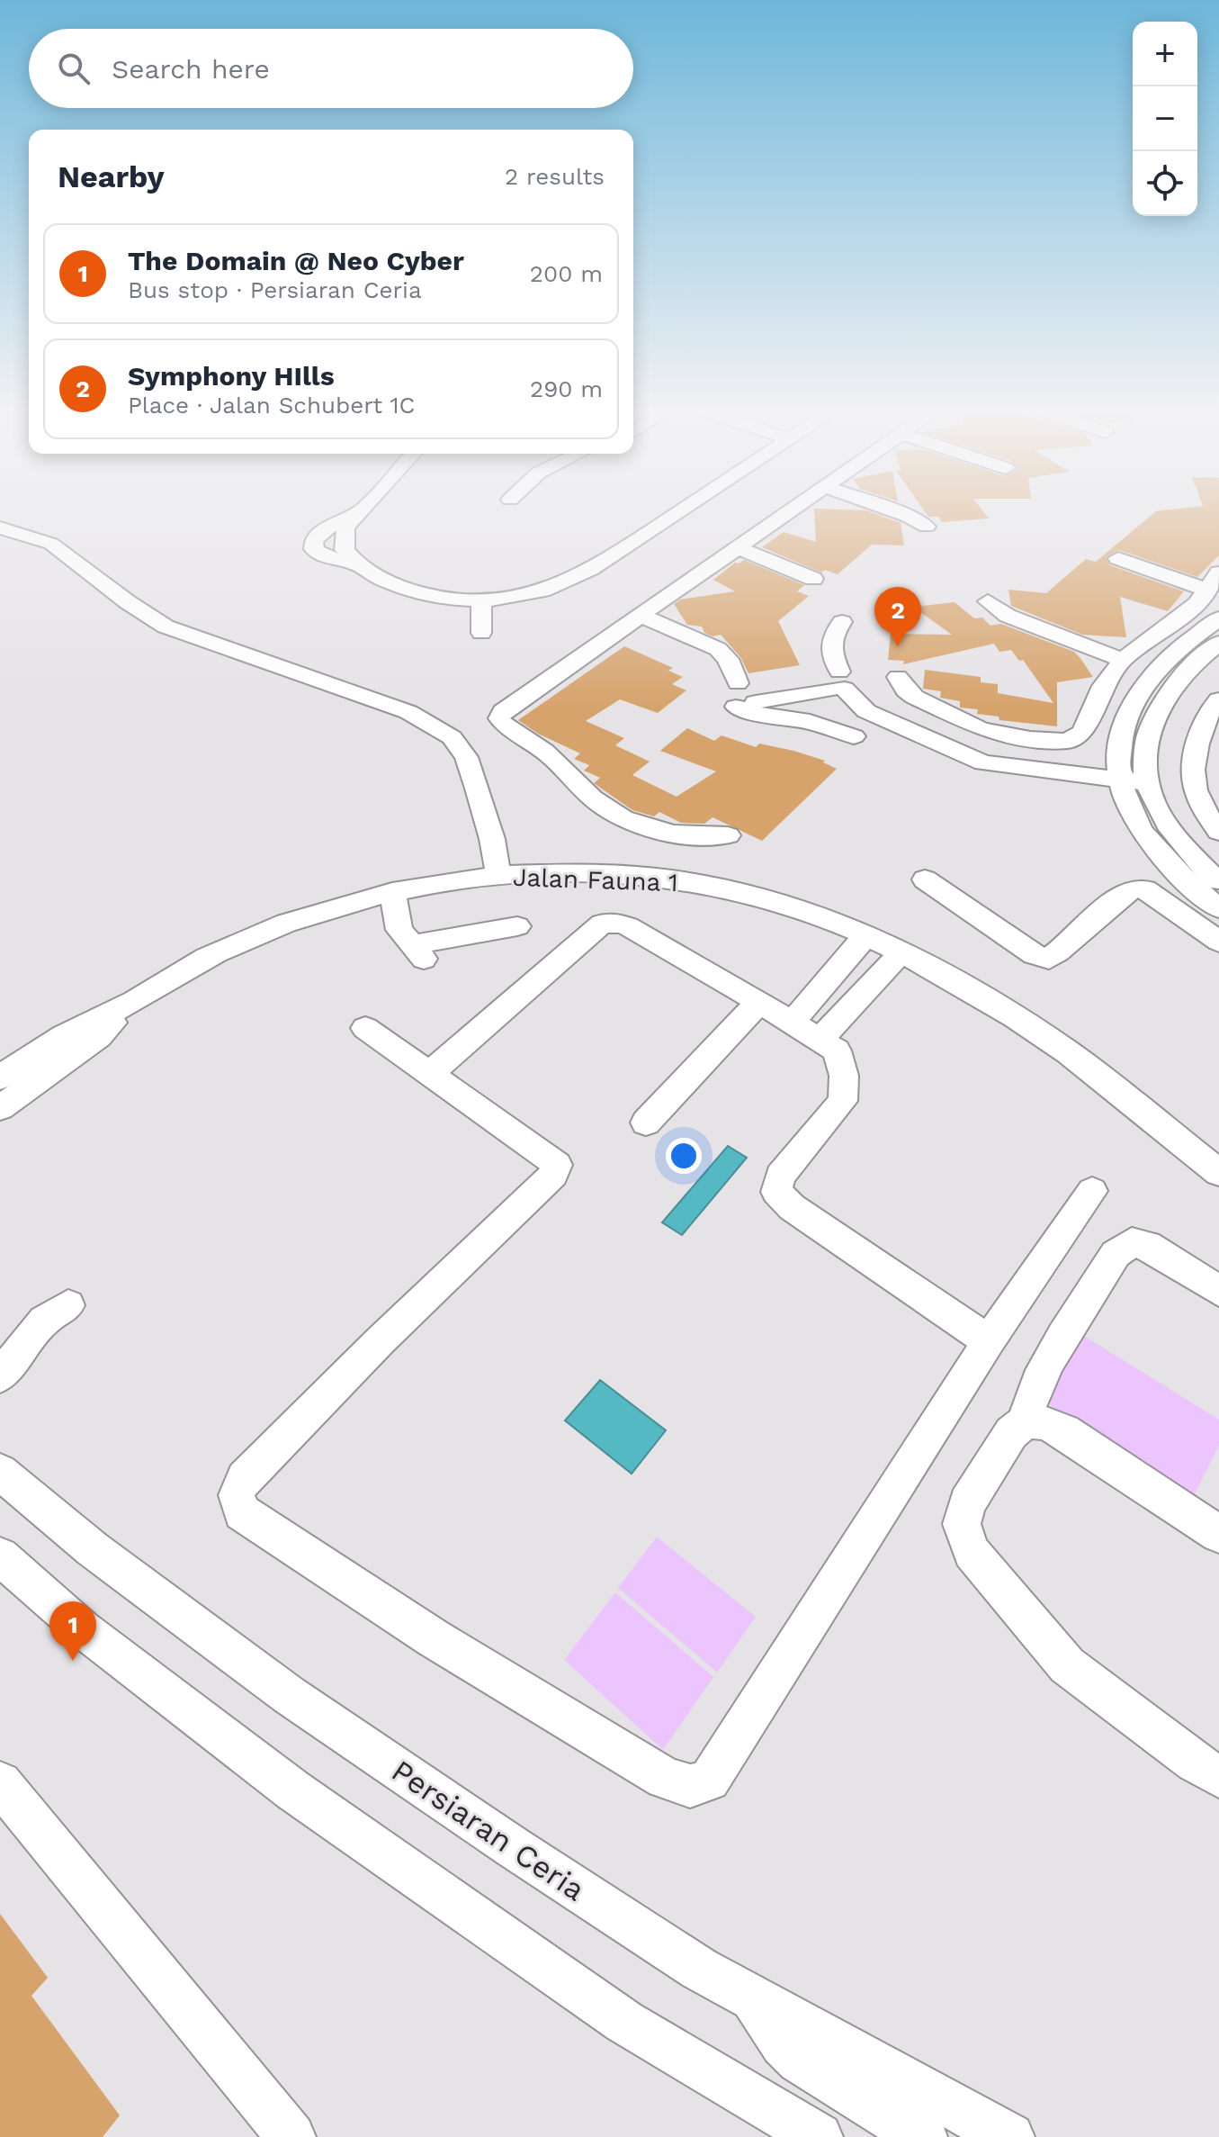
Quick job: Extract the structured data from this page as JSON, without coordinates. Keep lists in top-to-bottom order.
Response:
{
  "streets": {
    "street": ["Jalan Fauna 1", "Persiaran Ceria"]
  },
  "page": {
    "map_buttons": ["+", "−"],
    "search": "Search here",
    "heading": ["Nearby", "2 results"],
    "list": [
      {
        "mark": "1",
        "name": "The Domain @ Neo Cyber",
        "note": "Bus stop · Persiaran Ceria",
        "value": "200 m"
      },
      {
        "mark": "2",
        "name": "Symphony HIlls",
        "note": "Place · Jalan Schubert 1C",
        "value": "290 m"
      }
    ],
    "pins": ["2", "1"]
  }
}
